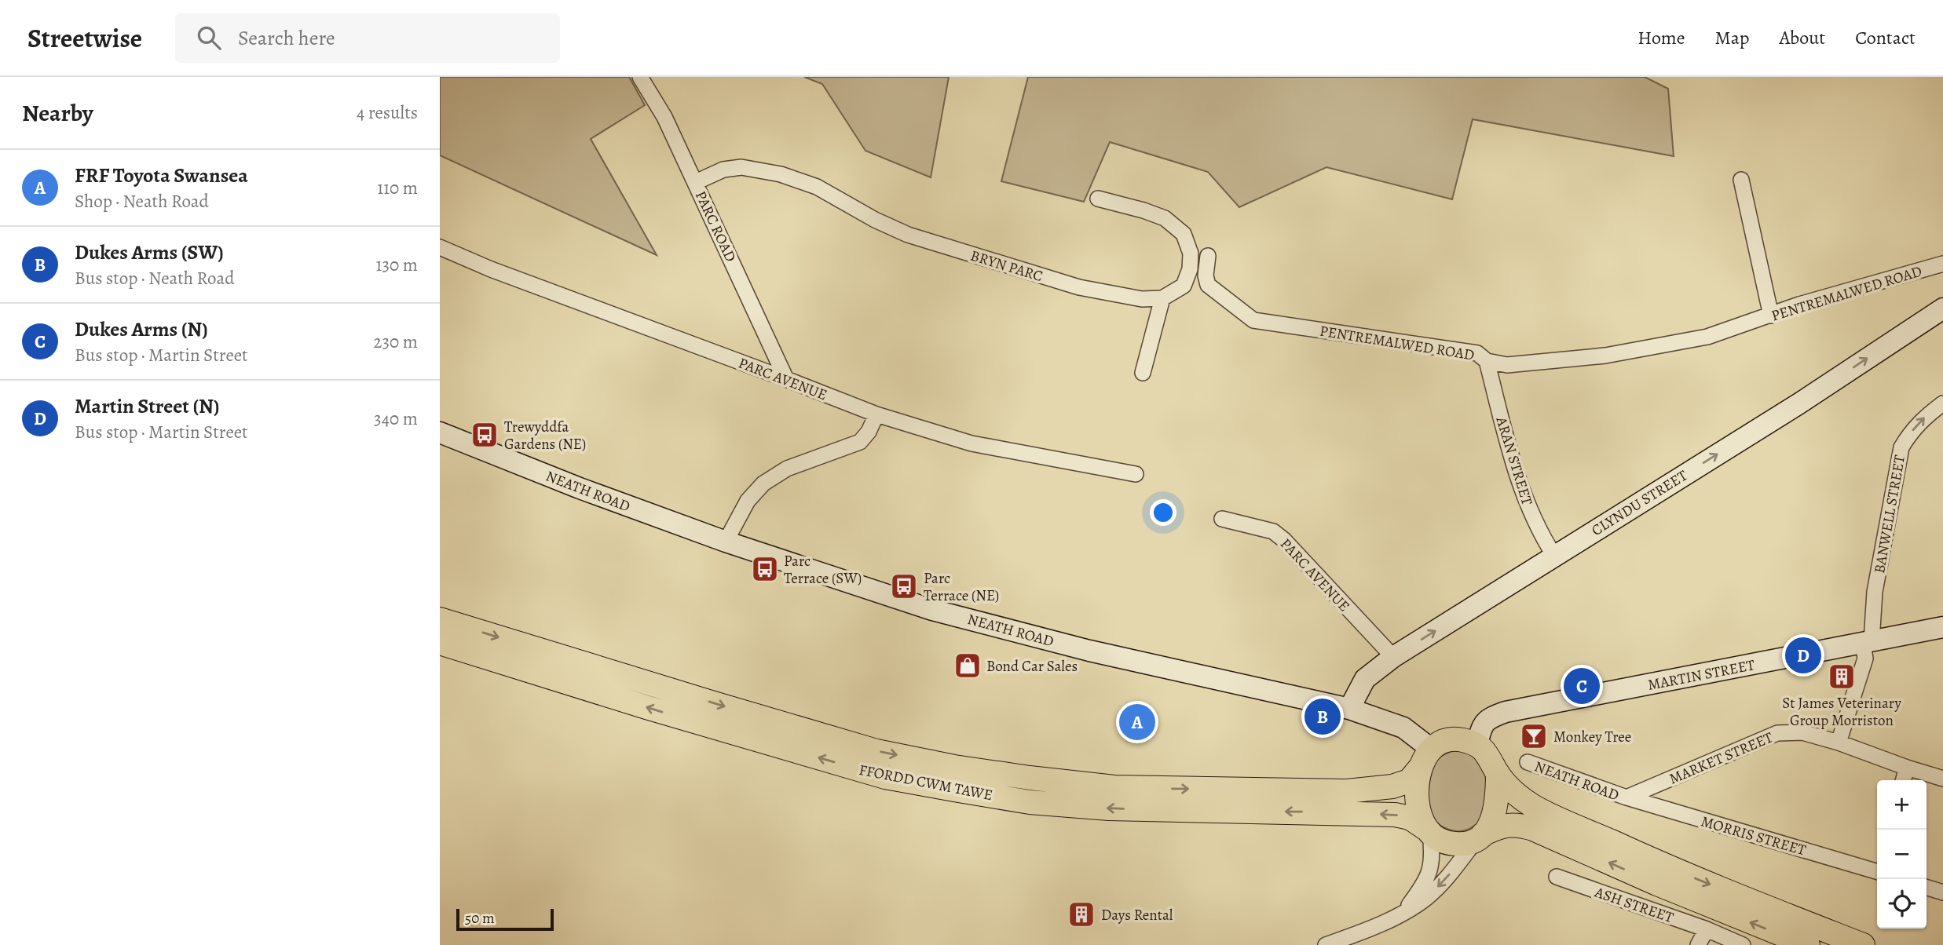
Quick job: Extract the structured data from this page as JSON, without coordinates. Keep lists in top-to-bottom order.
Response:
{
  "streets": {
    "main road": [
      "NEATH ROAD",
      "CLYNDU STREET",
      "MARTIN STREET",
      "FFORDD CWM TAWE"
    ],
    "street": [
      "PARC ROAD",
      "BRYN PARC",
      "PENTREMALWED ROAD",
      "PARC AVENUE",
      "ARAN STREET",
      "BANWELL STREET",
      "MARKET STREET",
      "MORRIS STREET",
      "ASH STREET"
    ]
  },
  "crossings": [
    ["PARC ROAD", "BRYN PARC"],
    ["PARC ROAD", "PARC AVENUE"],
    ["PENTREMALWED ROAD", "ARAN STREET"],
    ["PARC AVENUE", "CLYNDU STREET"],
    ["ARAN STREET", "CLYNDU STREET"],
    ["NEATH ROAD", "CLYNDU STREET"],
    ["NEATH ROAD", "MARTIN STREET"],
    ["NEATH ROAD", "MARKET STREET"],
    ["NEATH ROAD", "FFORDD CWM TAWE"],
    ["NEATH ROAD", "MORRIS STREET"],
    ["BANWELL STREET", "MARTIN STREET"],
    ["BANWELL STREET", "MARKET STREET"],
    ["MARTIN STREET", "FFORDD CWM TAWE"],
    ["MARKET STREET", "MORRIS STREET"]
  ],
  "one_way": ["CLYNDU STREET", "BANWELL STREET"],
  "places": {
    "bus stop": ["Trewyddfa Gardens (NE)", "Parc Terrace (SW)", "Parc Terrace (NE)"],
    "shop": ["Bond Car Sales"],
    "building": ["St James Veterinary Group Morriston", "Days Rental"],
    "bar": ["Monkey Tree"]
  },
  "scale_bar": "50 m",
  "page": {
    "header": "Streetwise",
    "search": "Search here",
    "nav": [
      "Home",
      "Map",
      "About",
      "Contact"
    ],
    "heading": ["Nearby", "4 results"],
    "list": [
      {
        "mark": "A",
        "name": "FRF Toyota Swansea",
        "note": "Shop · Neath Road",
        "value": "110 m"
      },
      {
        "mark": "B",
        "name": "Dukes Arms (SW)",
        "note": "Bus stop · Neath Road",
        "value": "130 m"
      },
      {
        "mark": "C",
        "name": "Dukes Arms (N)",
        "note": "Bus stop · Martin Street",
        "value": "230 m"
      },
      {
        "mark": "D",
        "name": "Martin Street (N)",
        "note": "Bus stop · Martin Street",
        "value": "340 m"
      }
    ],
    "pins": [
      "D",
      "C",
      "B",
      "A"
    ],
    "map_buttons": ["+", "−"],
    "scale": "50 m"
  }
}
